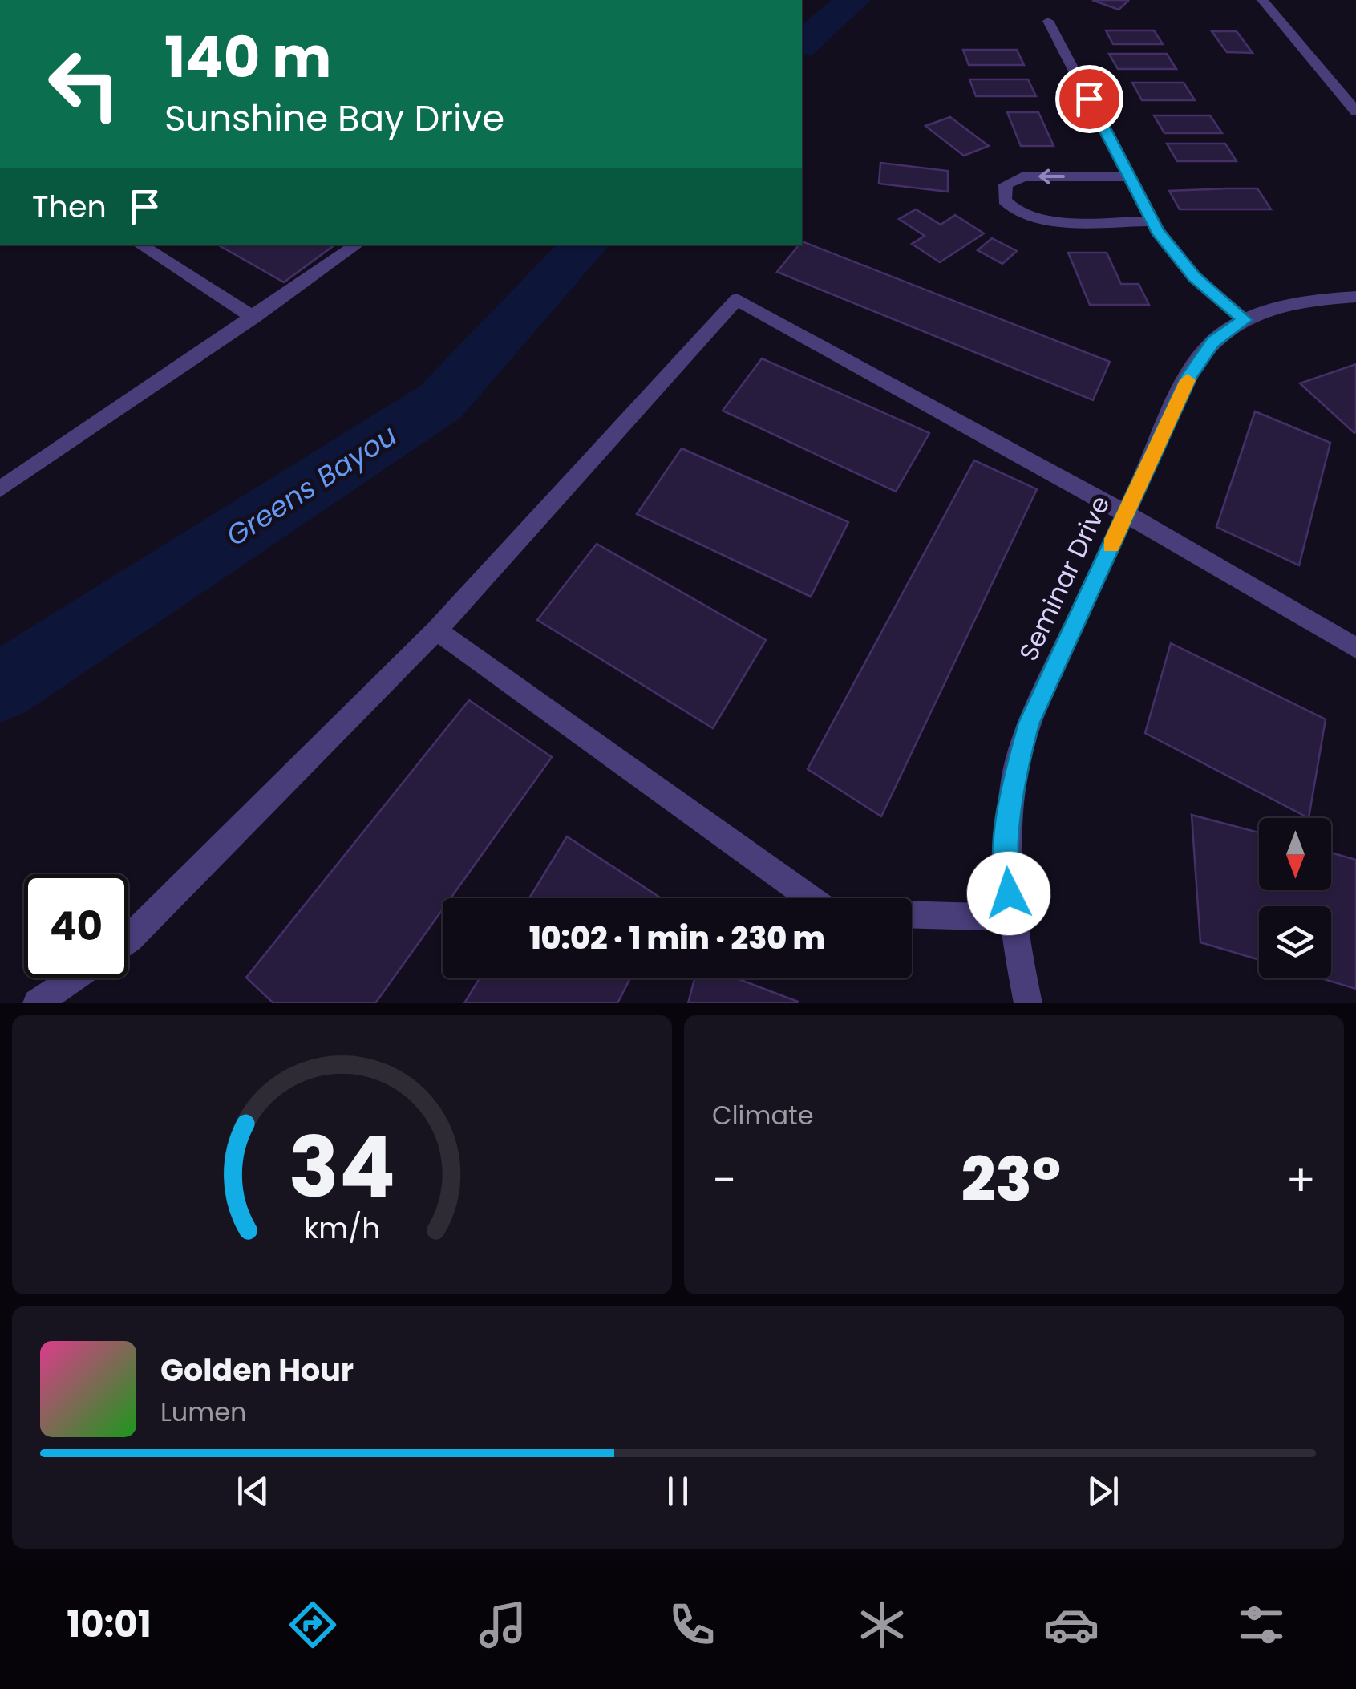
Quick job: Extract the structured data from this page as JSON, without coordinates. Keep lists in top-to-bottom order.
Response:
{
  "streets": {
    "street": ["Seminar Drive"]
  },
  "water": ["Greens Bayou"],
  "north": "bottom",
  "page": {
    "turn": ["140 m", "Sunshine Bay Drive"],
    "then": "Then",
    "limit": "40",
    "trip": "10:02 · 1 min · 230 m",
    "tile": "Climate",
    "heat": ["−", "23°", "+"],
    "song": ["Golden Hour", "Lumen"],
    "tabs": "10:01",
    "gauge": ["34", "km/h"]
  }
}
